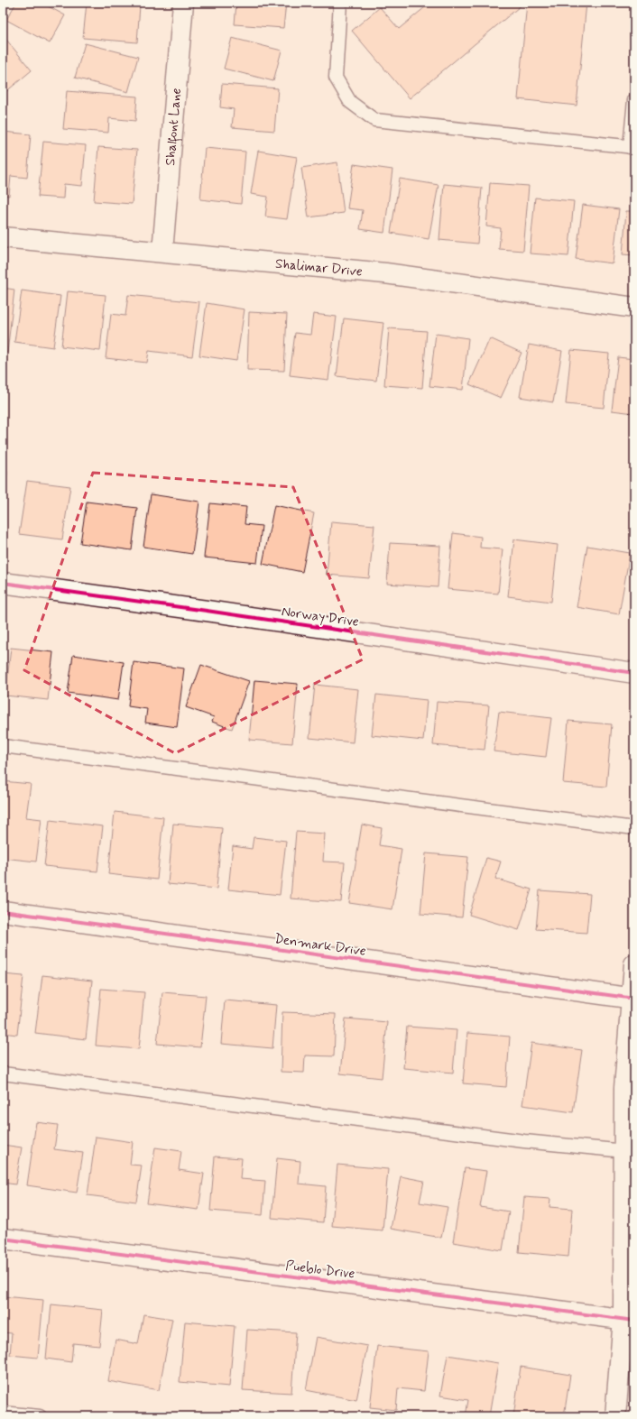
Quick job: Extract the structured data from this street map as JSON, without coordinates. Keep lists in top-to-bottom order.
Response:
{
  "streets": {
    "street": [
      "Shalfont Lane",
      "Shalimar Drive",
      "Norway Drive",
      "Denmark Drive",
      "Pueblo Drive"
    ]
  },
  "crossings": [
    ["Shalfont Lane", "Shalimar Drive"]
  ]
}
